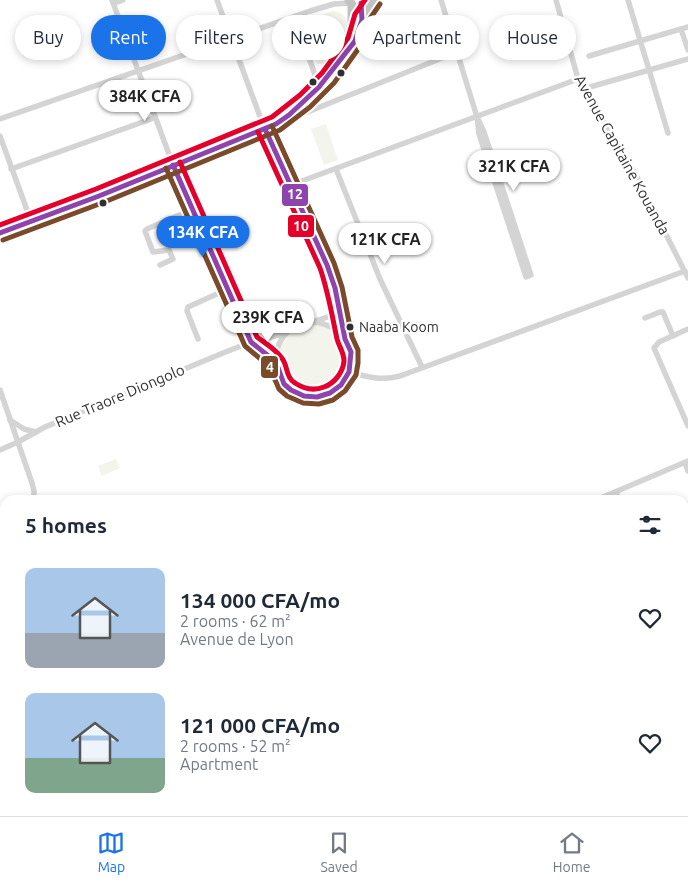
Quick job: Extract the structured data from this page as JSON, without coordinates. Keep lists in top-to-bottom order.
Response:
{
  "streets": {
    "street": ["Avenue Capitaine Kouanda", "Rue Traore Diongolo"]
  },
  "places": ["Naaba Koom"],
  "lines": ["transit line 10", "transit line 12", "transit line 4"],
  "page": {
    "chip": [
      "Buy",
      "Rent",
      "Filters",
      "New",
      "Apartment",
      "House"
    ],
    "price": [
      "384K CFA",
      "321K CFA",
      "134K CFA",
      "121K CFA",
      "239K CFA"
    ],
    "heading": "5 homes",
    "list": [
      {
        "name": "134 000 CFA/mo",
        "note": "2 rooms · 62 m² · Avenue de Lyon"
      },
      {
        "name": "121 000 CFA/mo",
        "note": "2 rooms · 52 m² · Apartment"
      }
    ],
    "tabs": ["Map", "Saved", "Home"]
  }
}
